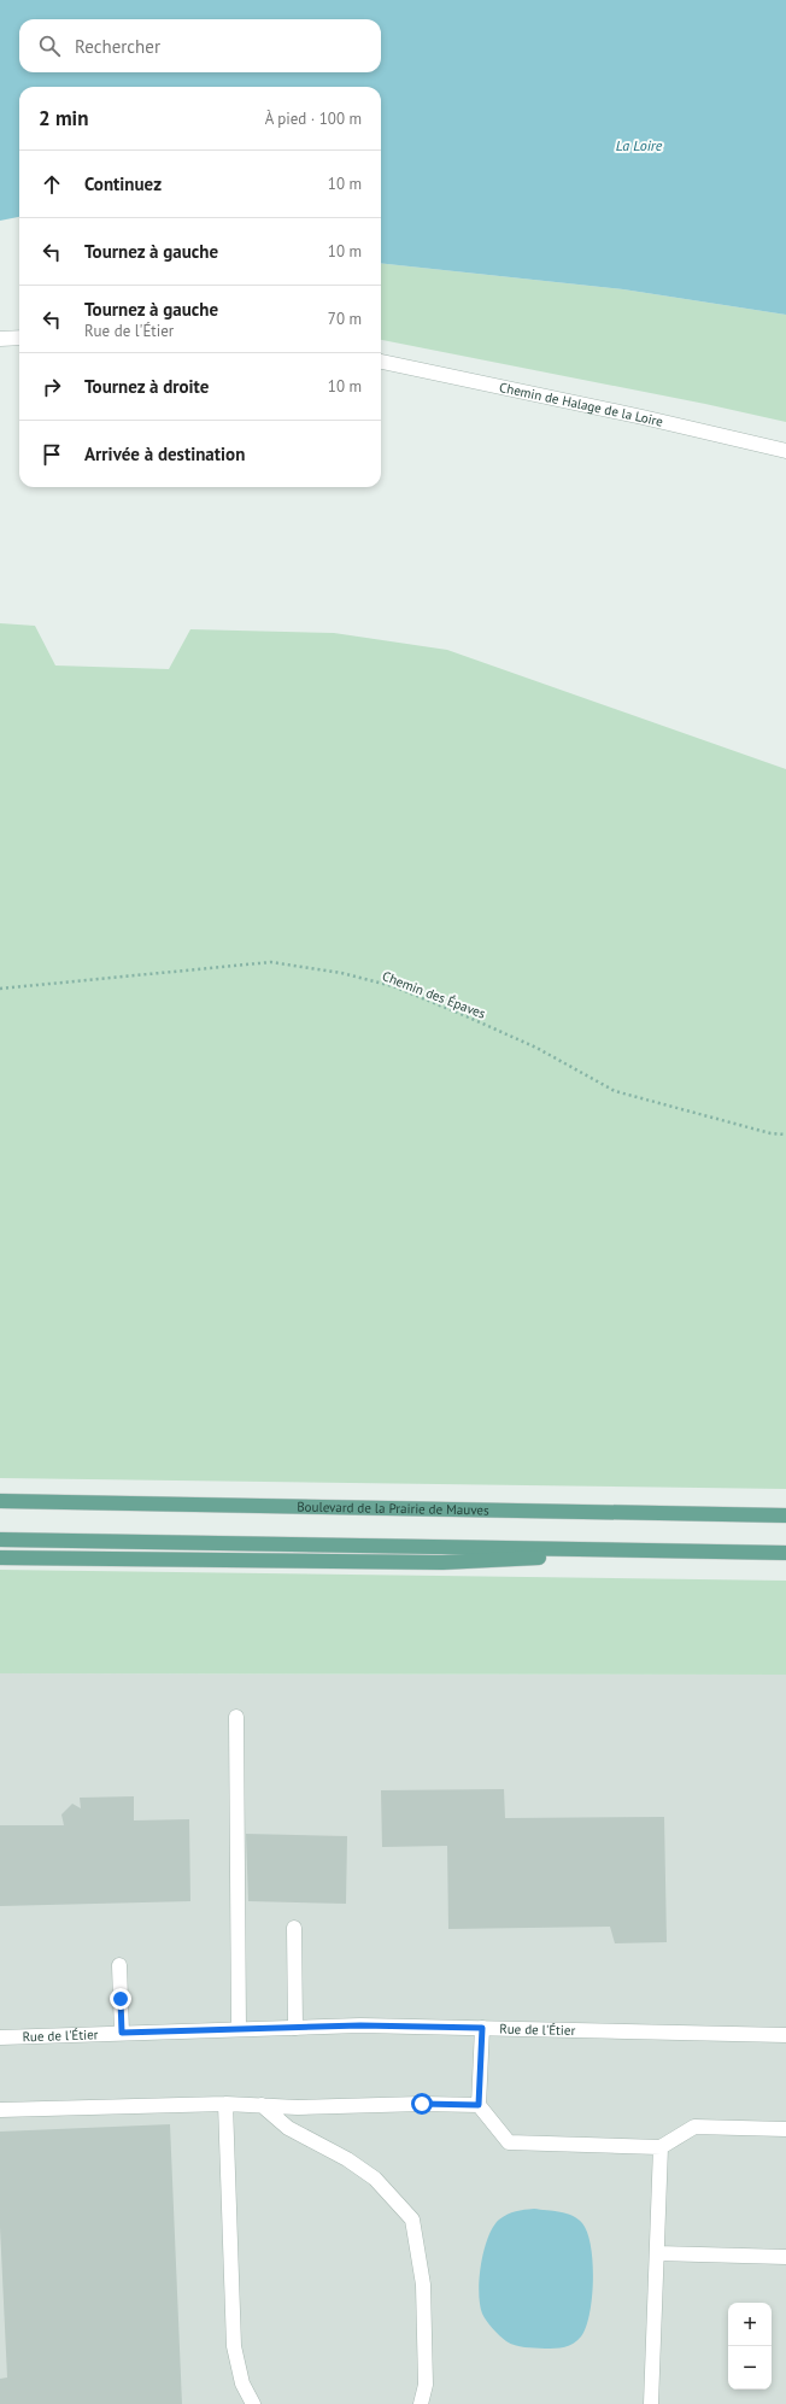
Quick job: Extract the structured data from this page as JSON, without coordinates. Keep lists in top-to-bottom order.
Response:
{
  "streets": {
    "main road": ["Boulevard de la Prairie de Mauves"],
    "street": ["Chemin de Halage de la Loire", "Rue de l'Étier"],
    "path": ["Chemin des Épaves"]
  },
  "water": ["La Loire"],
  "page": {
    "search": "Rechercher",
    "heading": ["2 min", "À pied · 100 m"],
    "list": [
      ["Continuez", "10 m"],
      ["Tournez à gauche", "10 m"],
      ["Tournez à gauche", "Rue de l'Étier", "70 m"],
      ["Tournez à droite", "10 m"],
      "Arrivée à destination"
    ],
    "map_buttons": ["+", "−"]
  }
}
